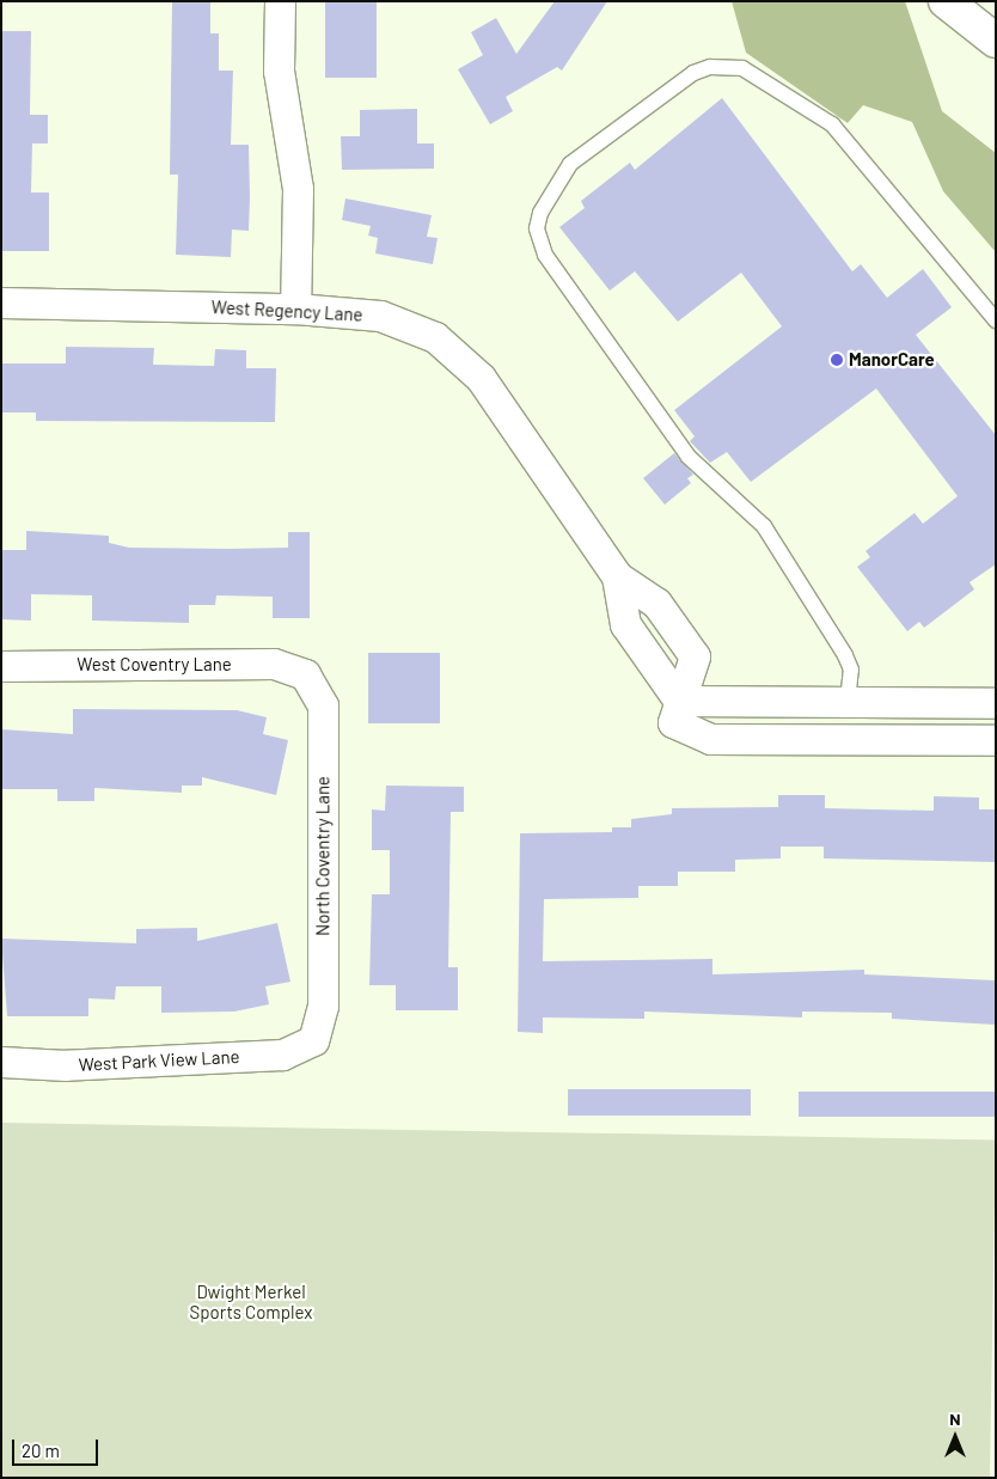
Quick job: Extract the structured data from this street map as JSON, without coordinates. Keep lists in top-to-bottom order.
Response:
{
  "streets": {
    "street": [
      "West Regency Lane",
      "West Coventry Lane",
      "North Coventry Lane",
      "West Park View Lane"
    ]
  },
  "crossings": [
    ["West Coventry Lane", "North Coventry Lane"],
    ["North Coventry Lane", "West Park View Lane"]
  ],
  "parks": ["Dwight Merkel Sports Complex"],
  "places": ["ManorCare"],
  "scale_bar": "20 m",
  "north": "top"
}
